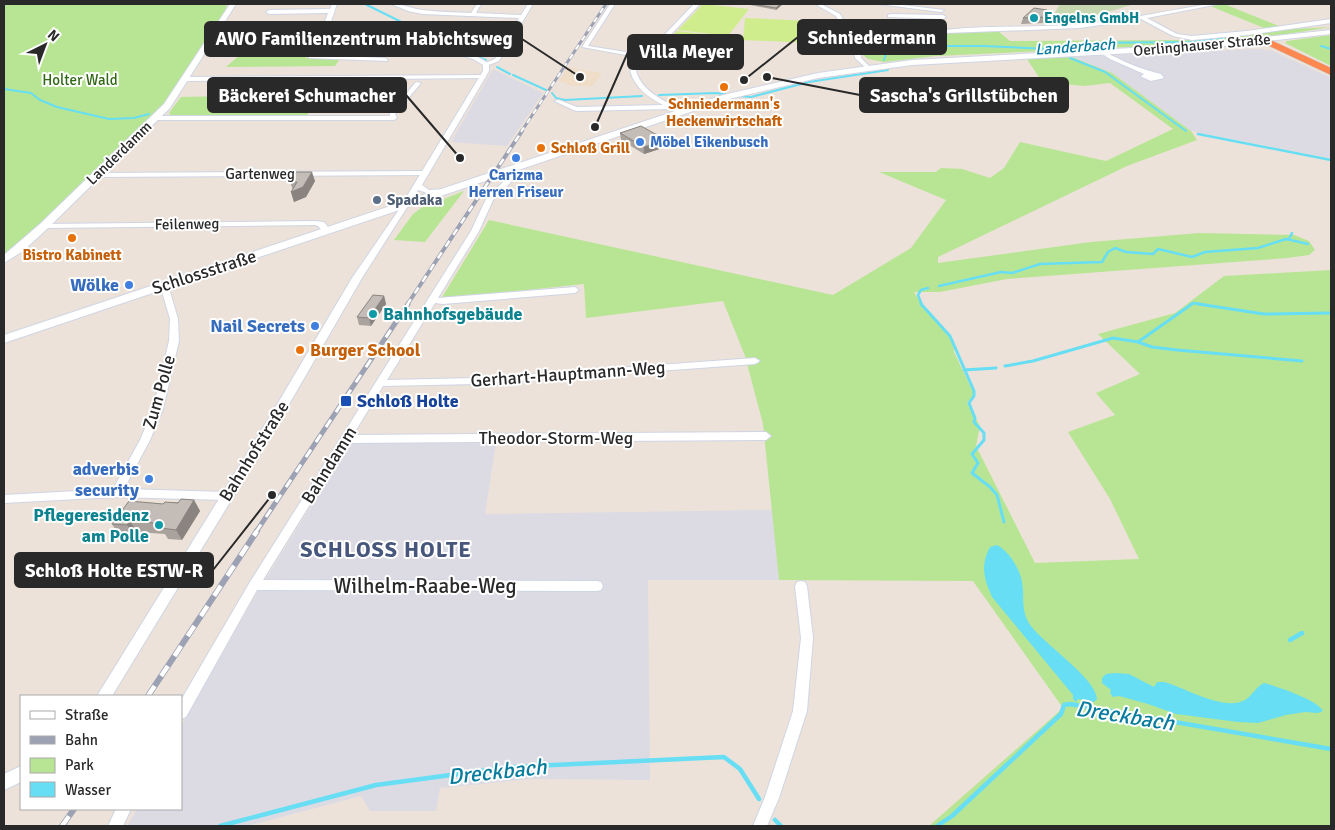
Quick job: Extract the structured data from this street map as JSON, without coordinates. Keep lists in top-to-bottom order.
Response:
{
  "streets": {
    "main road": ["Oerlinghauser Straße", "Landerdamm", "Schlossstraße"],
    "street": [
      "Gartenweg",
      "Feilenweg",
      "Gerhart-Hauptmann-Weg",
      "Zum Polle",
      "Theodor-Storm-Weg",
      "Bahnhofstraße",
      "Bahndamm",
      "Wilhelm-Raabe-Weg"
    ]
  },
  "crossings": [
    ["Oerlinghauser Straße", "Schlossstraße"],
    ["Oerlinghauser Straße", "Bahnhofstraße"],
    ["Oerlinghauser Straße", "Bahndamm"],
    ["Landerdamm", "Gartenweg"],
    ["Landerdamm", "Feilenweg"],
    ["Gartenweg", "Bahnhofstraße"],
    ["Feilenweg", "Schlossstraße"],
    ["Schlossstraße", "Zum Polle"],
    ["Schlossstraße", "Bahnhofstraße"],
    ["Gerhart-Hauptmann-Weg", "Bahndamm"],
    ["Theodor-Storm-Weg", "Bahndamm"],
    ["Bahndamm", "Wilhelm-Raabe-Weg"]
  ],
  "districts": ["SCHLOSS HOLTE"],
  "water": ["Landerbach", "Dreckbach"],
  "parks": ["Holter Wald"],
  "places": {
    "other": [
      "Engelns GmbH",
      "AWO Familienzentrum Habichtsweg",
      "Sascha's Grillstübchen",
      "Schniedermann",
      "Schniedermann's Heckenwirtschaft",
      "Villa Meyer",
      "Möbel Eikenbusch",
      "Schloß Grill",
      "Bäckerei Schumacher",
      "Carizma Herren Friseur",
      "Spadaka",
      "Bistro Kabinett",
      "Wölke",
      "Bahnhofsgebäude",
      "Nail Secrets",
      "Burger School",
      "adverbis security",
      "Schloß Holte ESTW-R",
      "Pflegeresidenz am Polle"
    ],
    "transit": ["Schloß Holte"]
  },
  "legend": [
    "Straße",
    "Bahn",
    "Park",
    "Wasser"
  ],
  "north": "top right"
}
